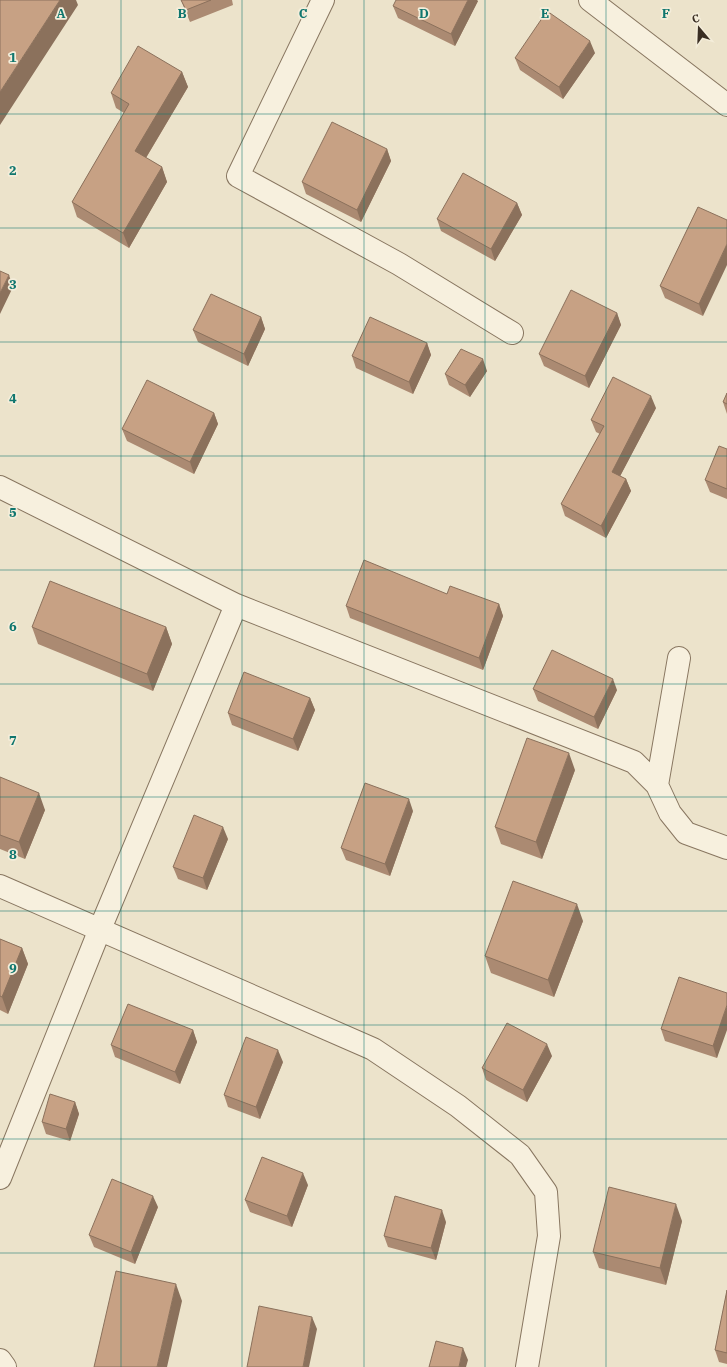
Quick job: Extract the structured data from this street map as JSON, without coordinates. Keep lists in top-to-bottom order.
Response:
{
  "north": "top",
  "grid": {
    "columns": [
      "A",
      "B",
      "C",
      "D",
      "E",
      "F"
    ],
    "rows": [
      "1",
      "2",
      "3",
      "4",
      "5",
      "6",
      "7",
      "8",
      "9"
    ]
  }
}
